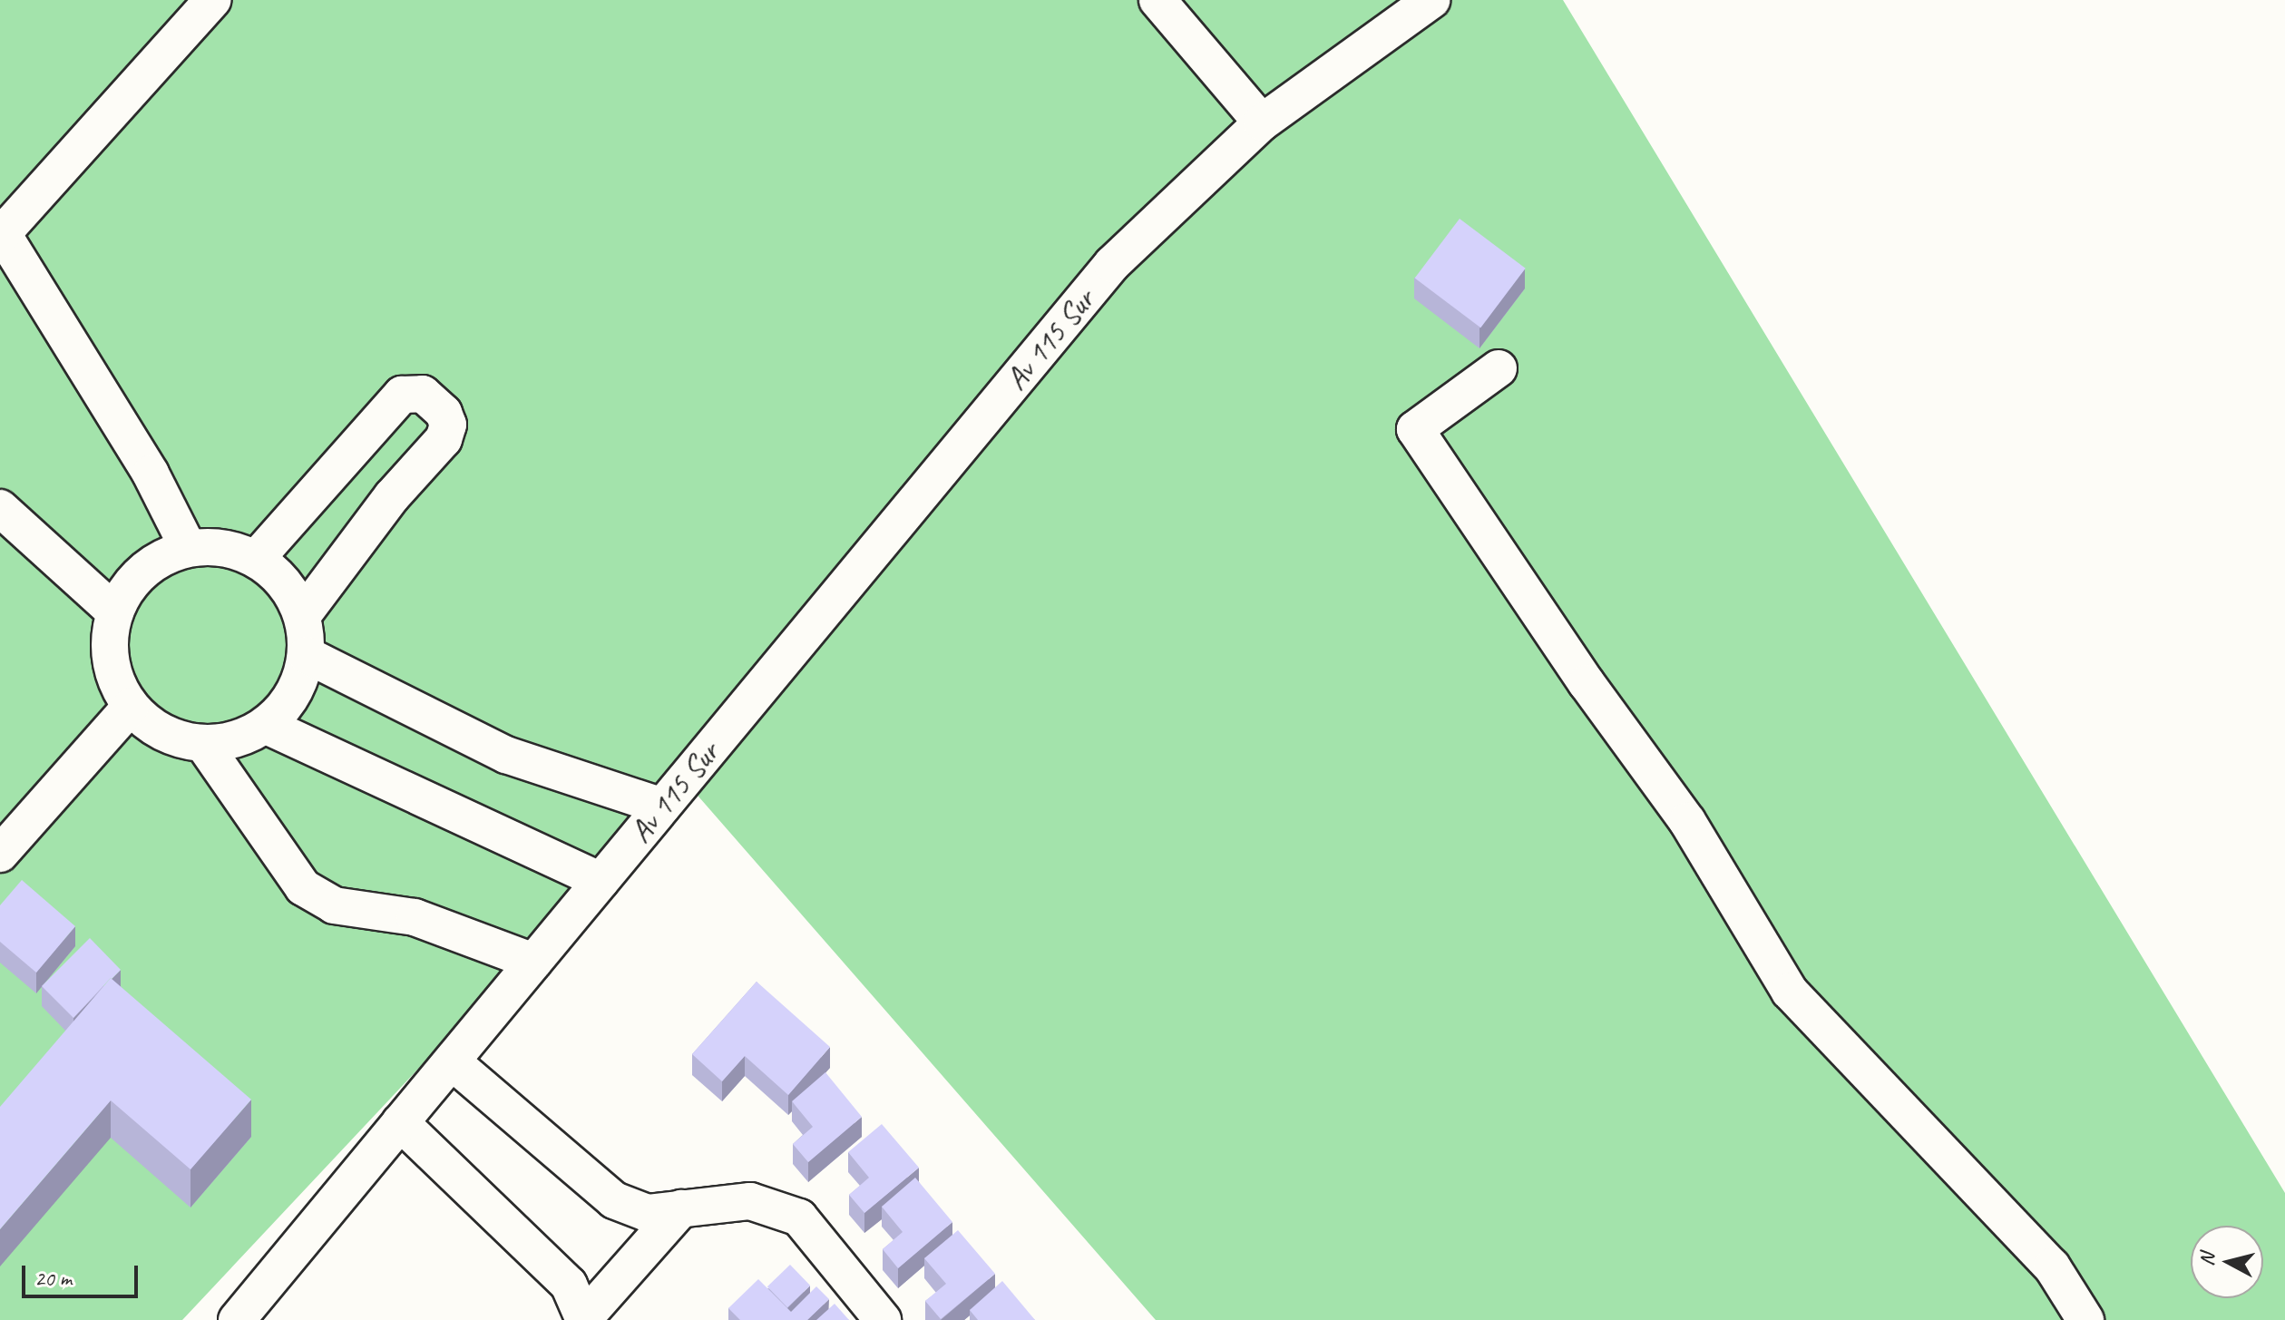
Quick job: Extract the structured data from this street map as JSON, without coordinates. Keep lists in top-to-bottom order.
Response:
{
  "streets": {
    "street": ["Av 115 Sur"]
  },
  "scale_bar": "20 m",
  "north": "left"
}
